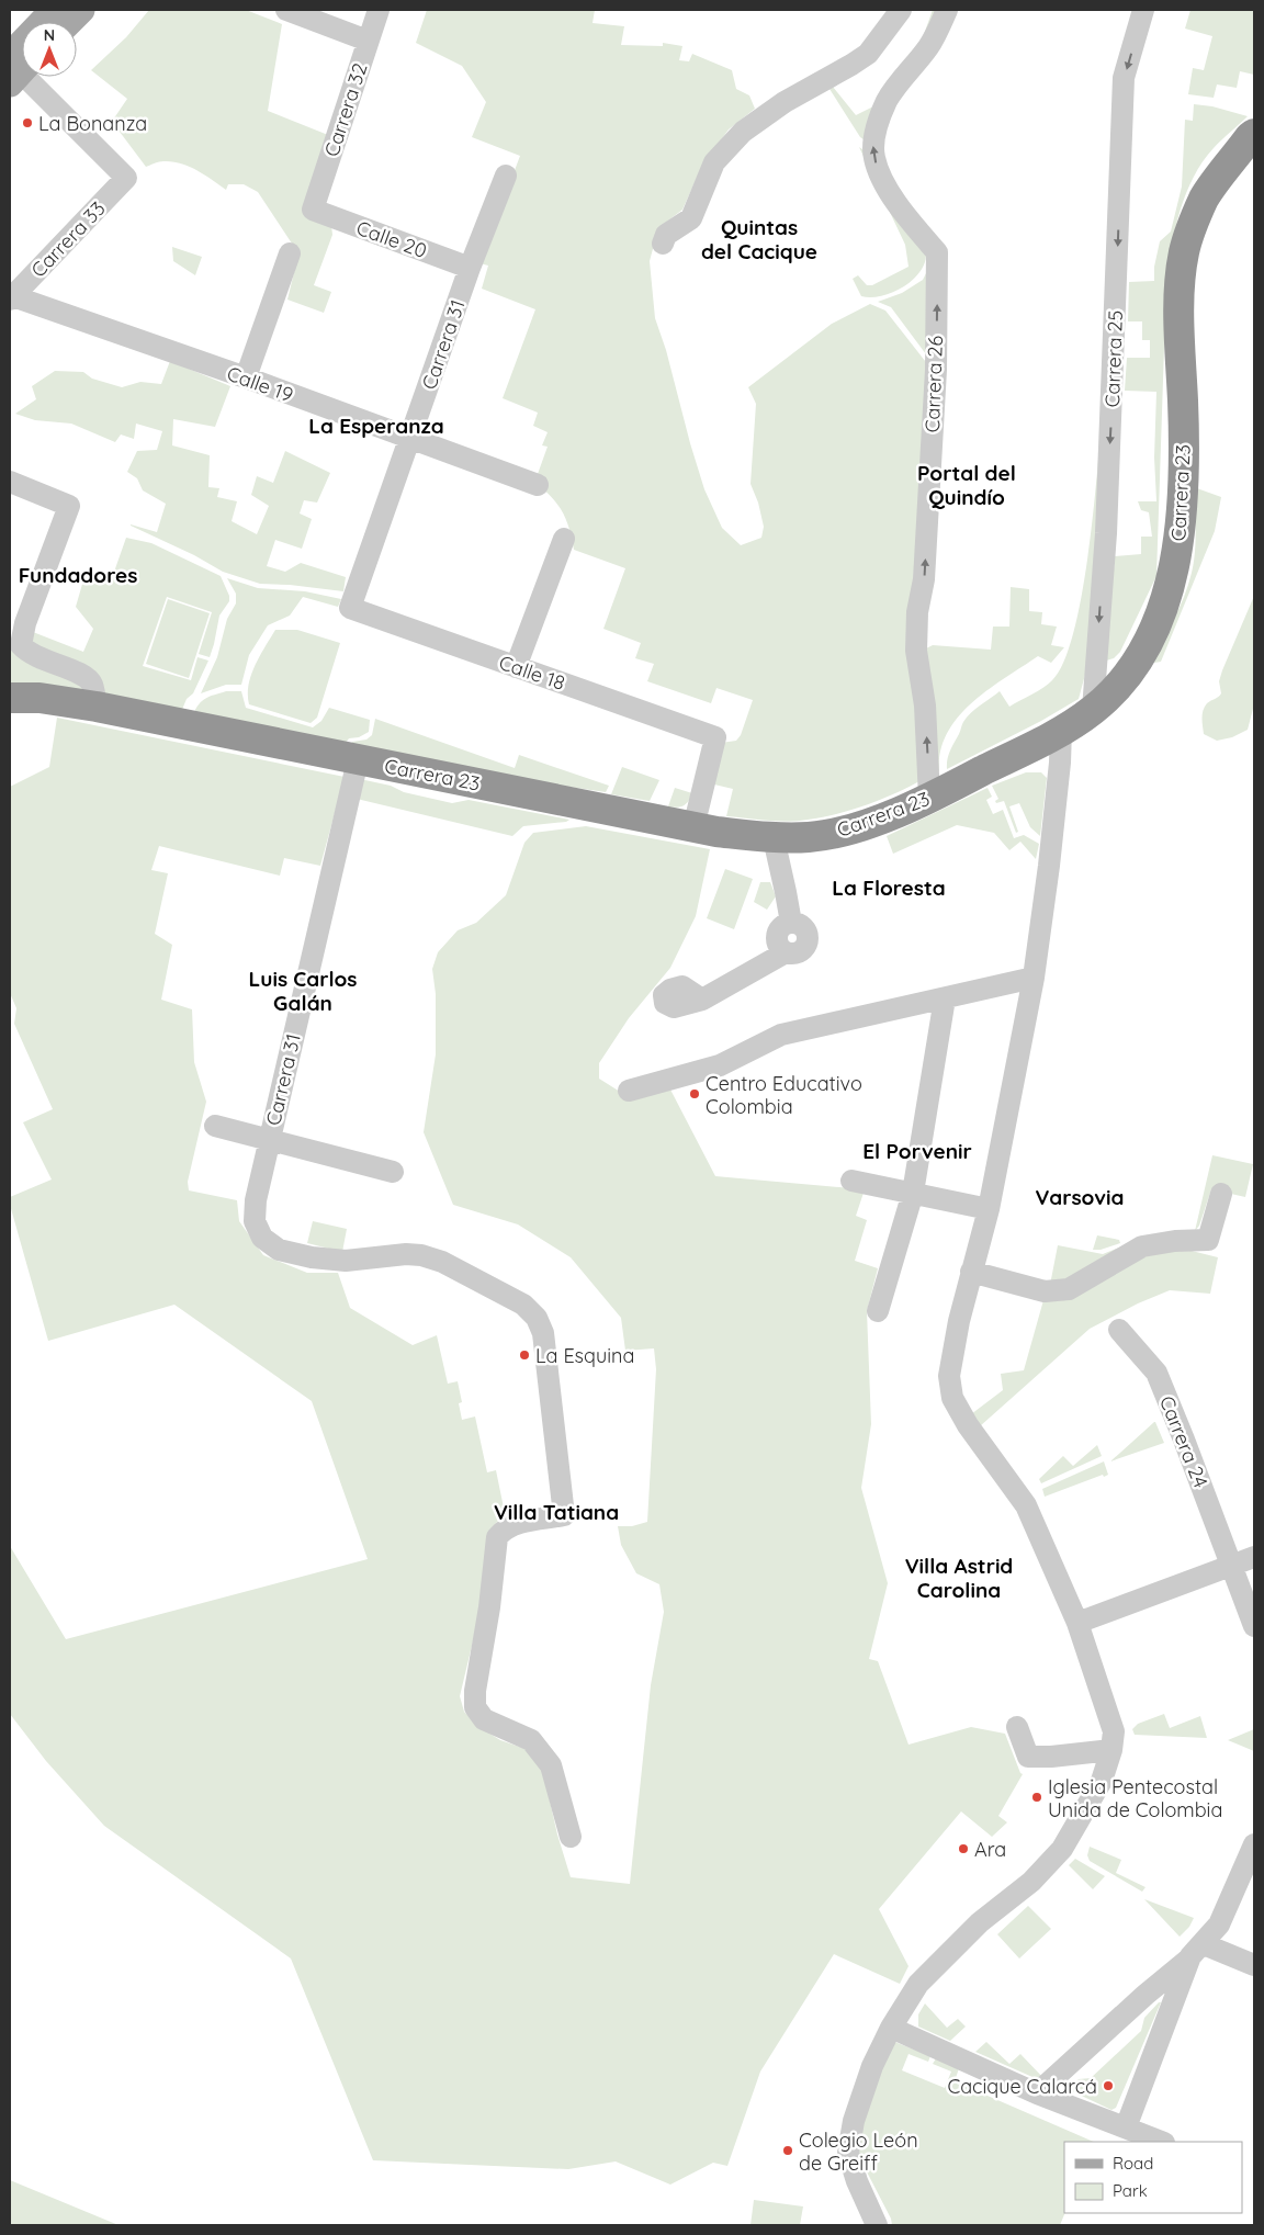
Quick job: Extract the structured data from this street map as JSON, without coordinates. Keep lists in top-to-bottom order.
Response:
{
  "streets": {
    "highway": ["Carrera 23"],
    "street": [
      "Carrera 32",
      "Carrera 33",
      "Calle 20",
      "Carrera 31",
      "Carrera 25",
      "Calle 19",
      "Carrera 26",
      "Calle 18",
      "Carrera 24"
    ]
  },
  "crossings": [
    ["Carrera 32", "Calle 20"],
    ["Carrera 33", "Calle 19"],
    ["Calle 20", "Carrera 31"],
    ["Carrera 31", "Calle 19"],
    ["Carrera 31", "Carrera 23"],
    ["Carrera 31", "Calle 18"],
    ["Carrera 25", "Carrera 23"],
    ["Carrera 26", "Carrera 23"],
    ["Carrera 23", "Calle 18"]
  ],
  "one_way": ["Carrera 25", "Carrera 26"],
  "districts": [
    "Quintas del Cacique",
    "La Esperanza",
    "Portal del Quindío",
    "Fundadores",
    "La Floresta",
    "Luis Carlos Galán",
    "El Porvenir",
    "Varsovia",
    "Villa Tatiana",
    "Villa Astrid Carolina"
  ],
  "places": [
    "La Bonanza",
    "Centro Educativo Colombia",
    "La Esquina",
    "Iglesia Pentecostal Unida de Colombia",
    "Ara",
    "Cacique Calarcá",
    "Colegio León de Greiff"
  ],
  "legend": ["Road", "Park"],
  "north": "top"
}
